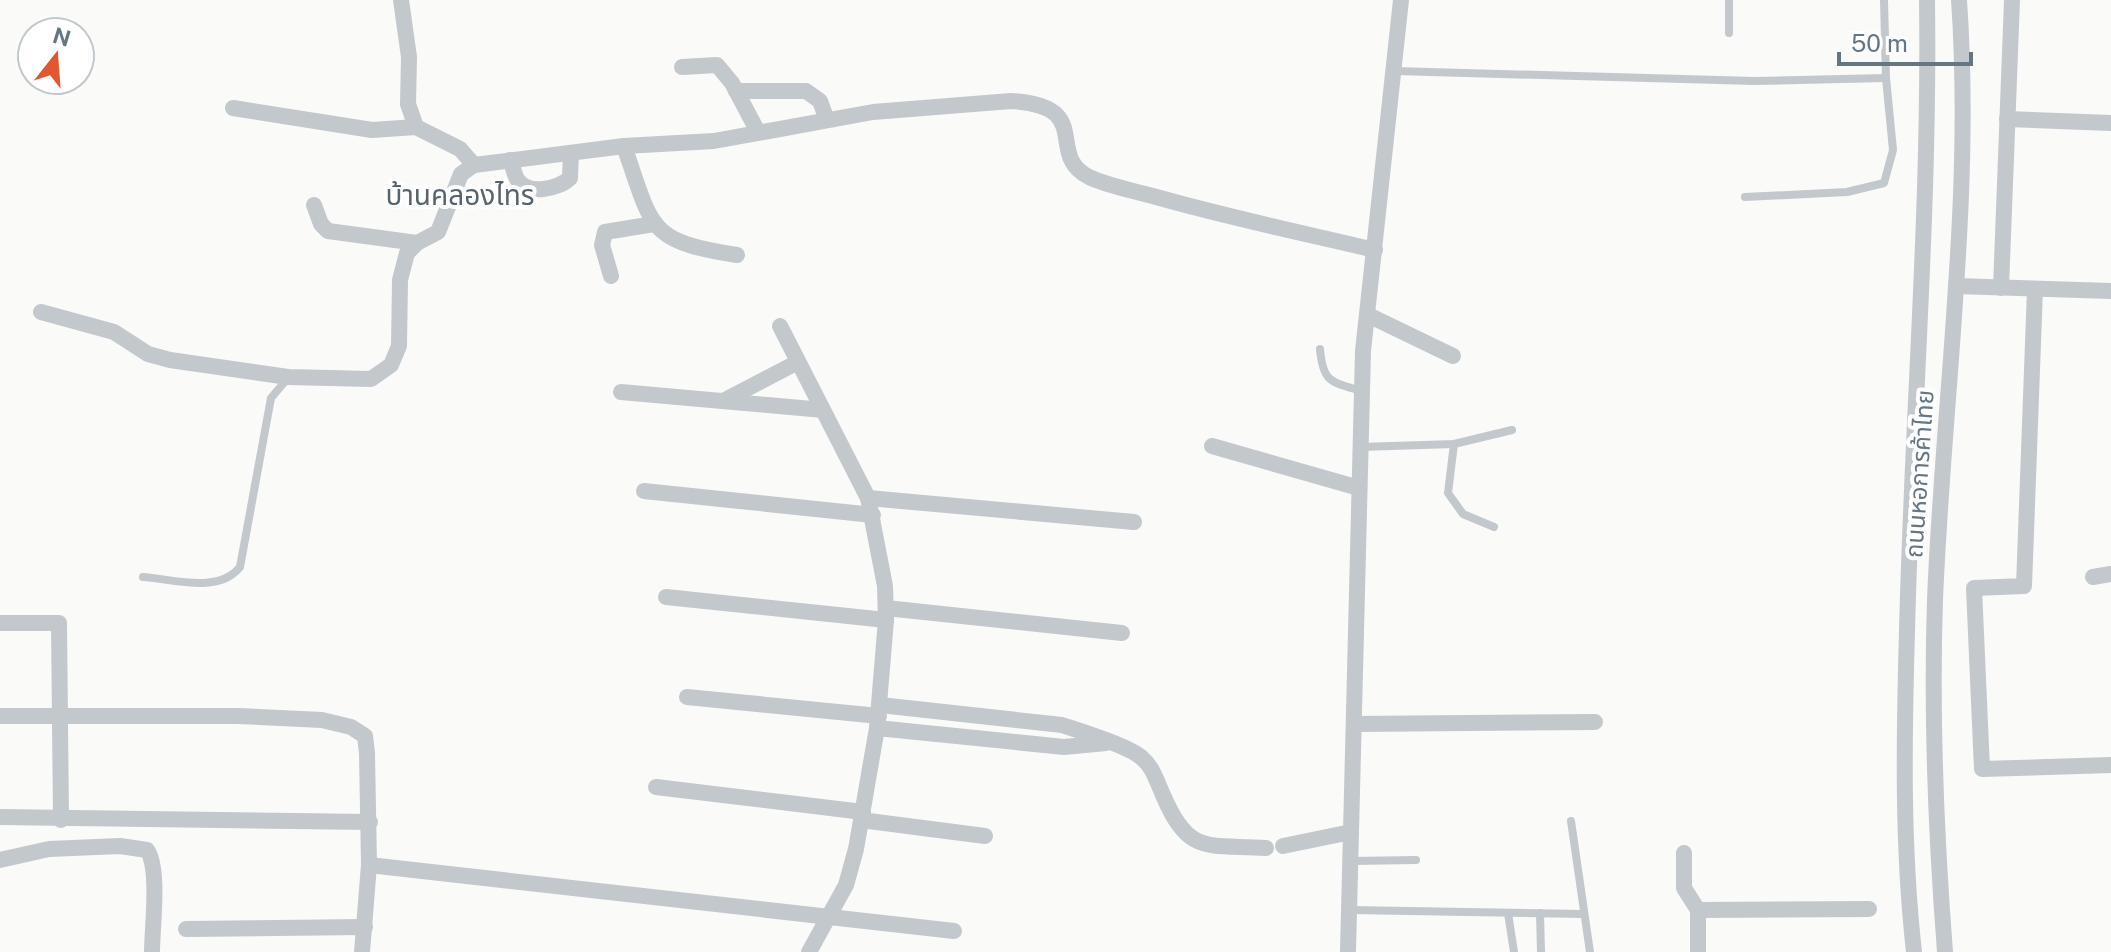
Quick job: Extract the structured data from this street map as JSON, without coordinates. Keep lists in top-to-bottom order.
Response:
{
  "streets": {
    "street": ["ถนนหอการค้าไทย"]
  },
  "districts": ["บ้านคลองไทร"],
  "scale_bar": "50 m",
  "north": "top"
}
